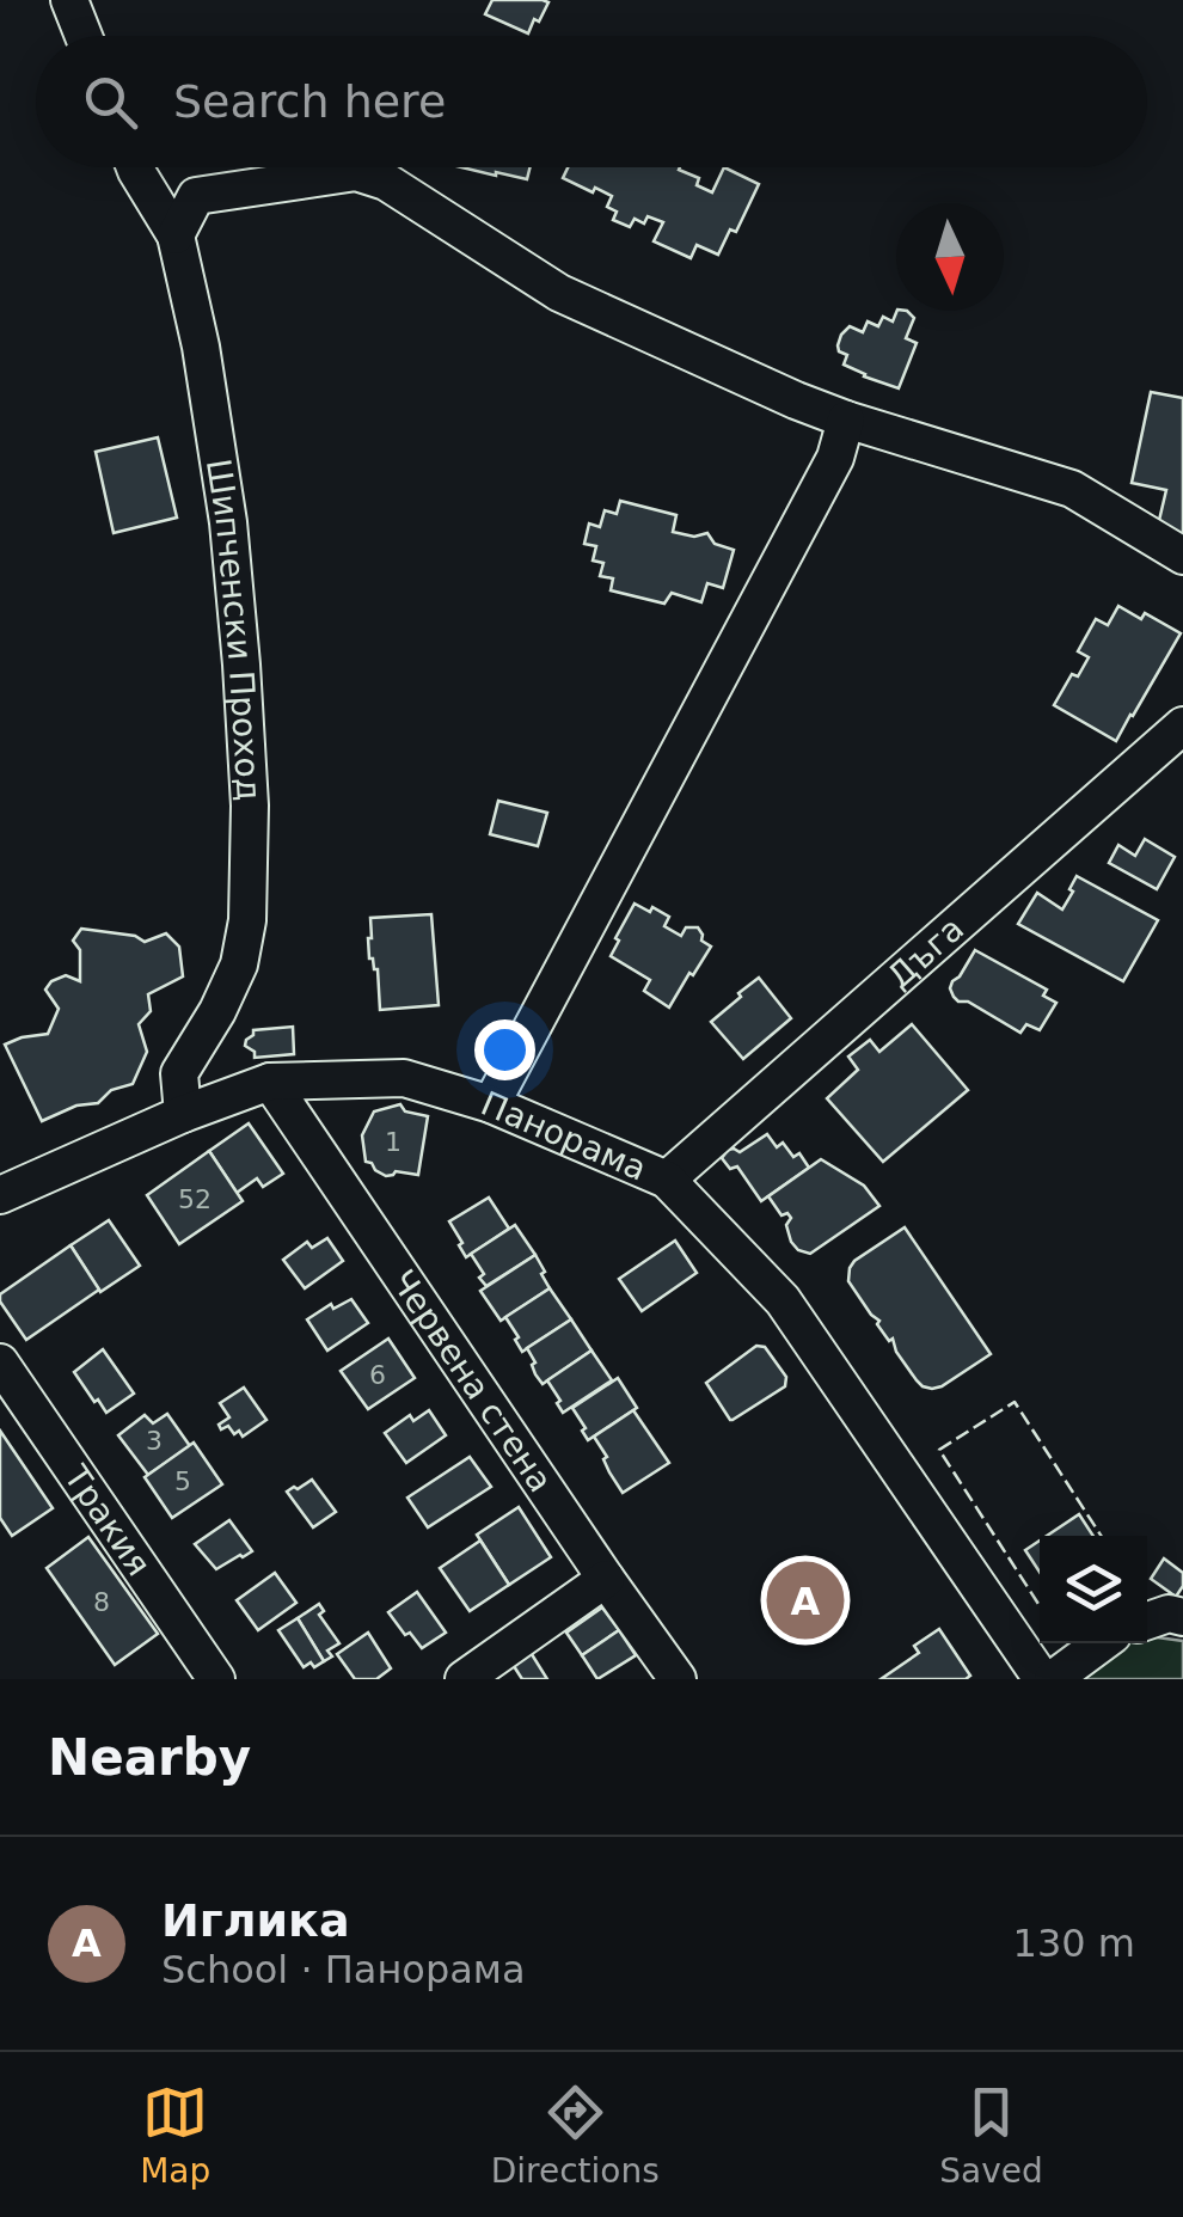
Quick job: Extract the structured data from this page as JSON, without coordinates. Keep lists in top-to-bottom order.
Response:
{
  "streets": {
    "street": [
      "Шипченски Проход",
      "Дъга",
      "Панорама",
      "Червена стена",
      "Тракия"
    ]
  },
  "crossings": [
    ["Шипченски Проход", "Панорама"],
    ["Дъга", "Панорама"],
    ["Панорама", "Червена стена"]
  ],
  "house_numbers": [
    "1",
    "52",
    "6",
    "3",
    "5",
    "8"
  ],
  "north": "bottom",
  "page": {
    "search": "Search here",
    "pins": "A",
    "heading": "Nearby",
    "list": [
      {
        "mark": "A",
        "name": "Иглика",
        "note": "School · Панорама",
        "value": "130 m"
      }
    ],
    "nav": ["Map", "Directions", "Saved"]
  }
}
